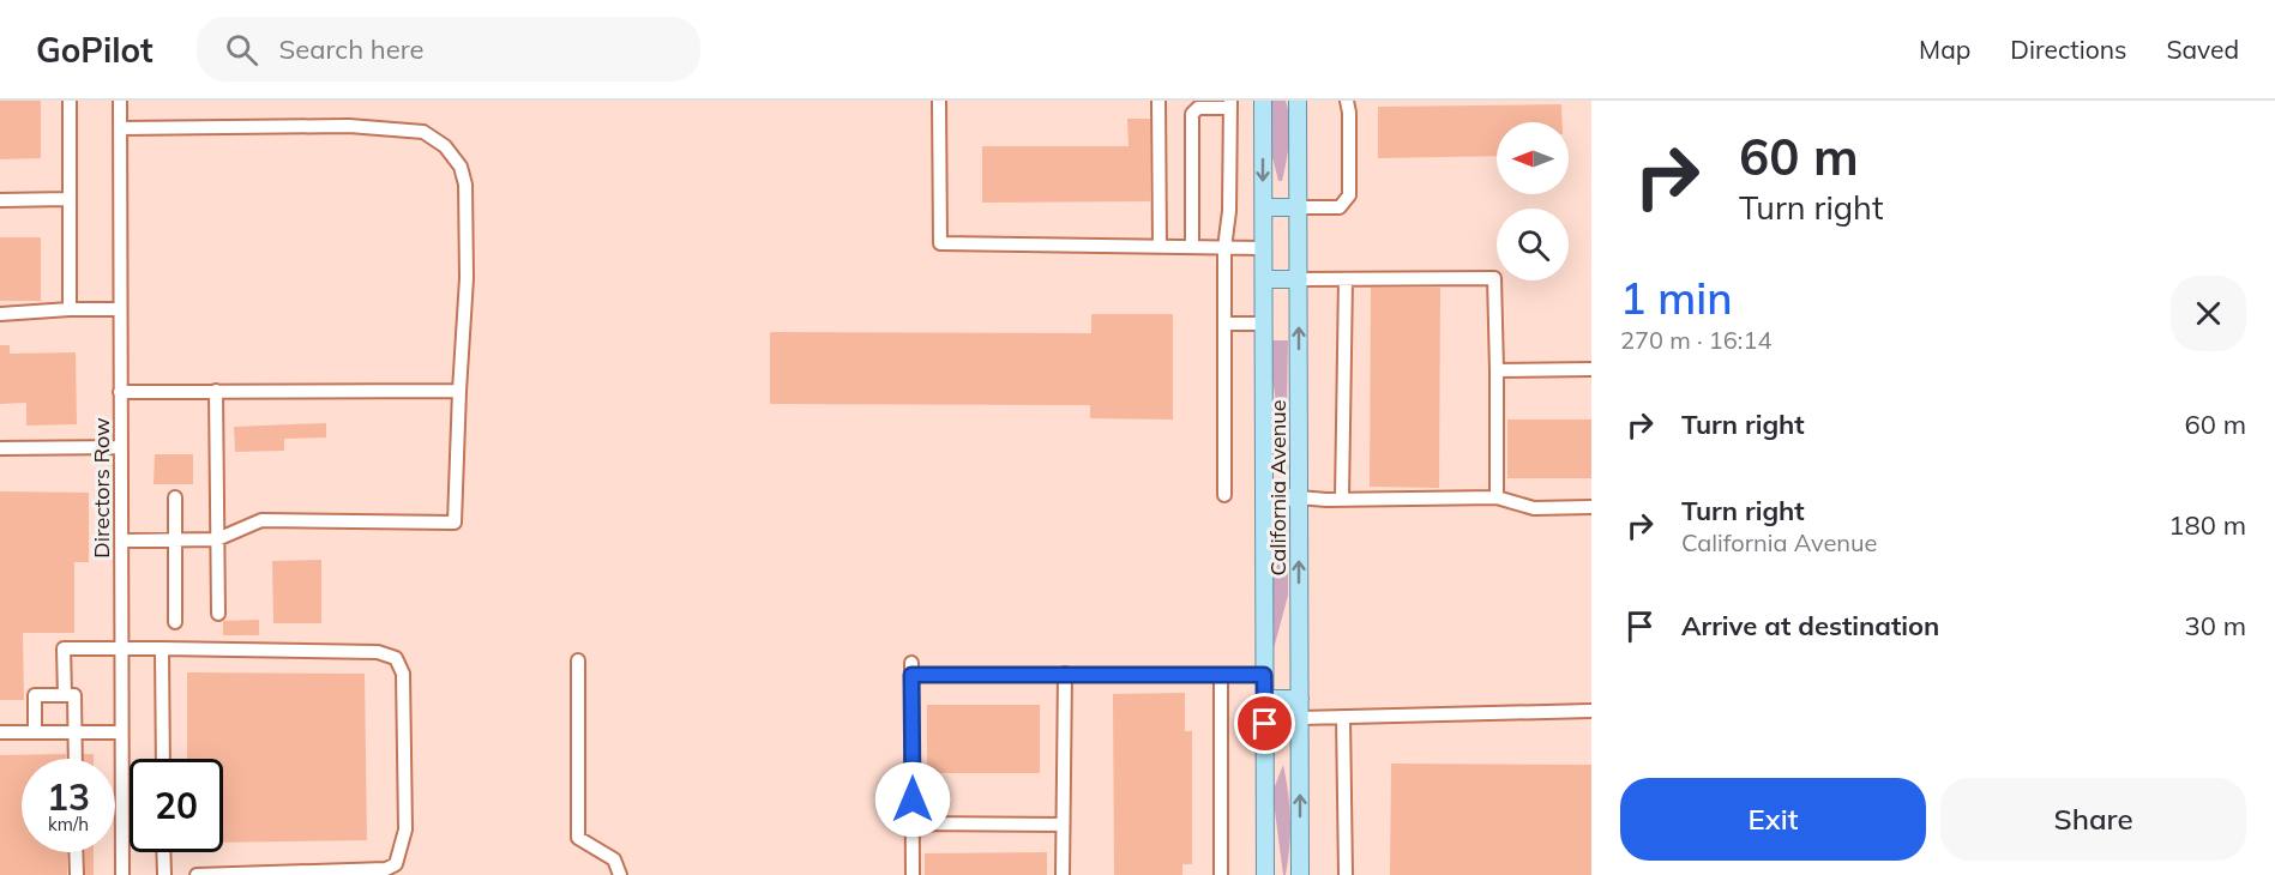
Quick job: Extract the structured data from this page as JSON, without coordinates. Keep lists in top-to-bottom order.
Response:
{
  "streets": {
    "main road": ["California Avenue"],
    "street": ["Directors Row"]
  },
  "north": "left",
  "page": {
    "header": "GoPilot",
    "search": "Search here",
    "nav": ["Map", "Directions", "Saved"],
    "turn": ["60 m", "Turn right"],
    "heading": ["1 min", "270 m · 16:14"],
    "list": [
      {
        "name": "Turn right",
        "value": "60 m"
      },
      {
        "name": "Turn right",
        "note": "California Avenue",
        "value": "180 m"
      },
      {
        "name": "Arrive at destination",
        "value": "30 m"
      }
    ],
    "speed": "13 km/h",
    "limit": "20",
    "buttons": ["Exit", "Share"]
  }
}
